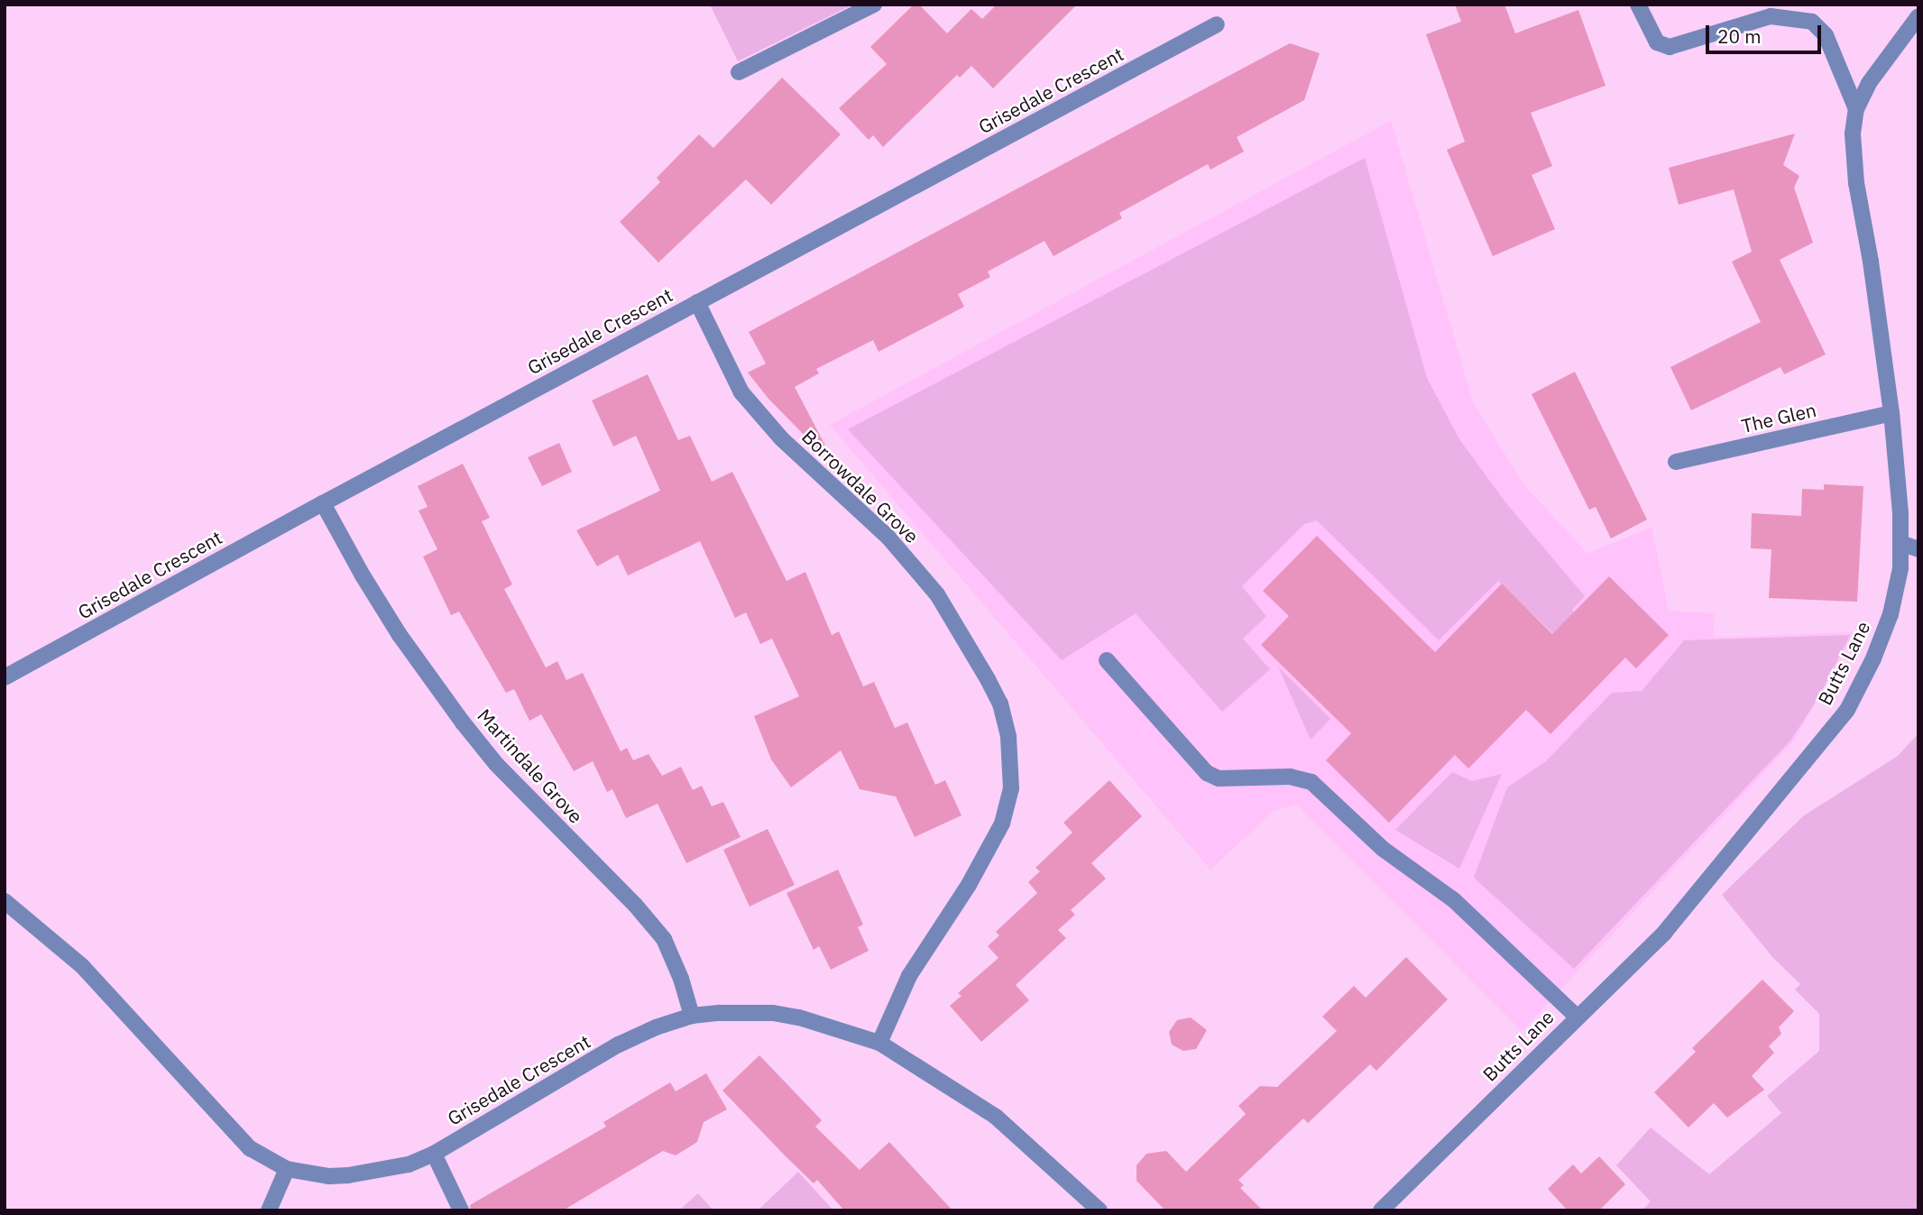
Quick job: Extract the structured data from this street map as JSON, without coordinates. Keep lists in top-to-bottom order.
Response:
{
  "streets": {
    "street": [
      "Grisedale Crescent",
      "The Glen",
      "Borrowdale Grove",
      "Butts Lane",
      "Martindale Grove"
    ]
  },
  "crossings": [
    ["Grisedale Crescent", "Borrowdale Grove"],
    ["Grisedale Crescent", "Martindale Grove"],
    ["The Glen", "Butts Lane"]
  ],
  "scale_bar": "20 m"
}
